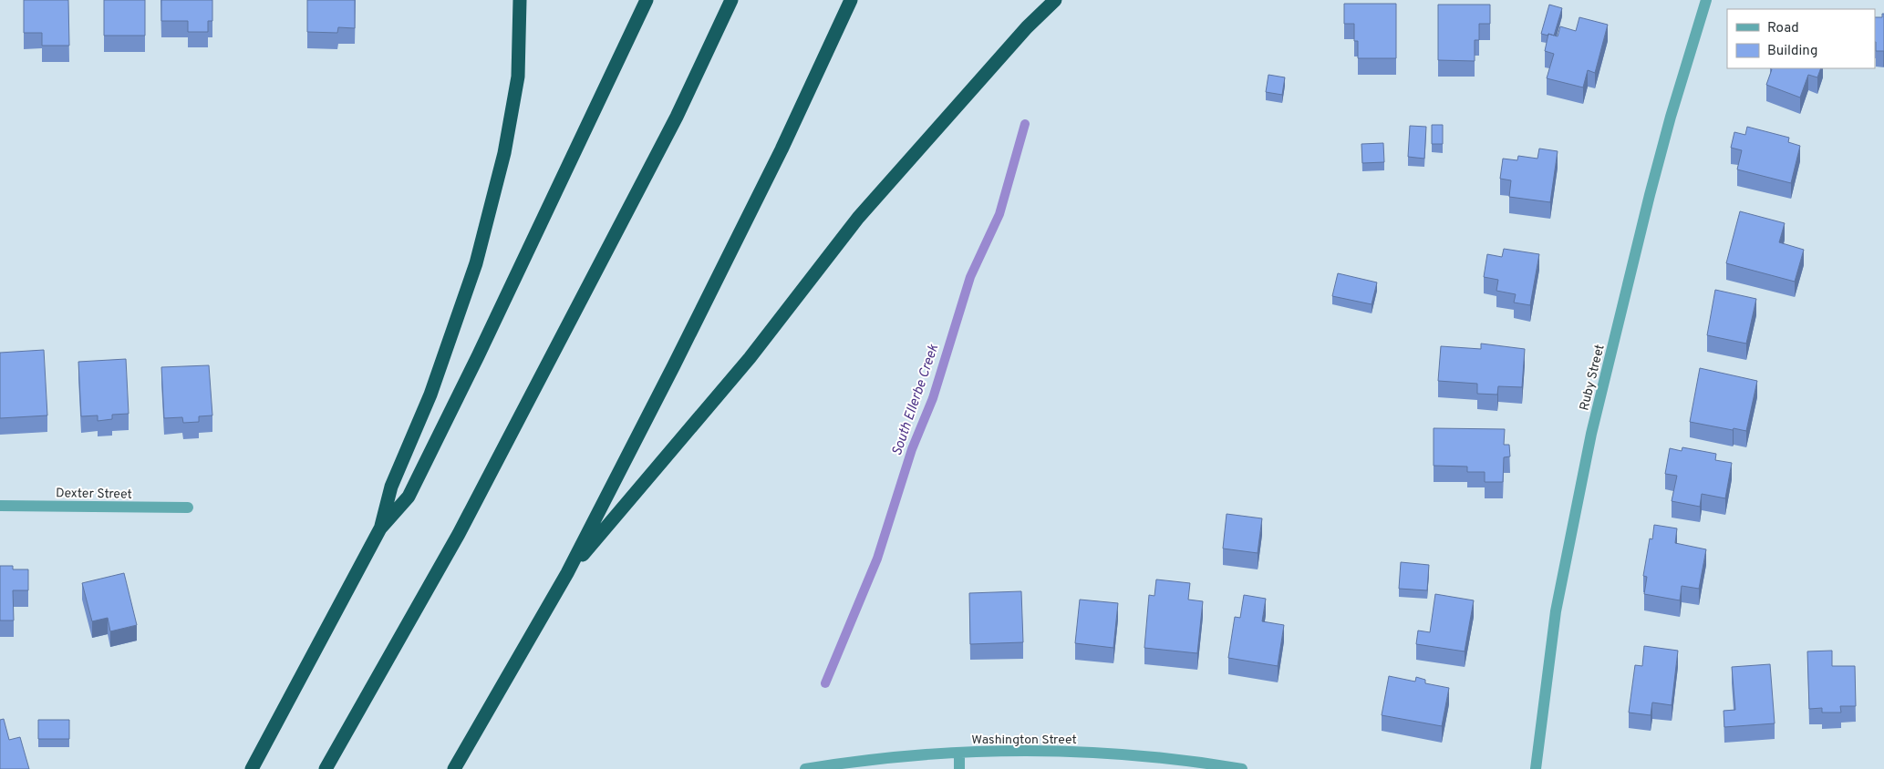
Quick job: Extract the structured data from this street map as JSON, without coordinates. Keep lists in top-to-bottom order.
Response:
{
  "streets": {
    "street": ["Ruby Street", "Dexter Street", "Washington Street"]
  },
  "water": ["South Ellerbe Creek"],
  "legend": ["Road", "Building"]
}
